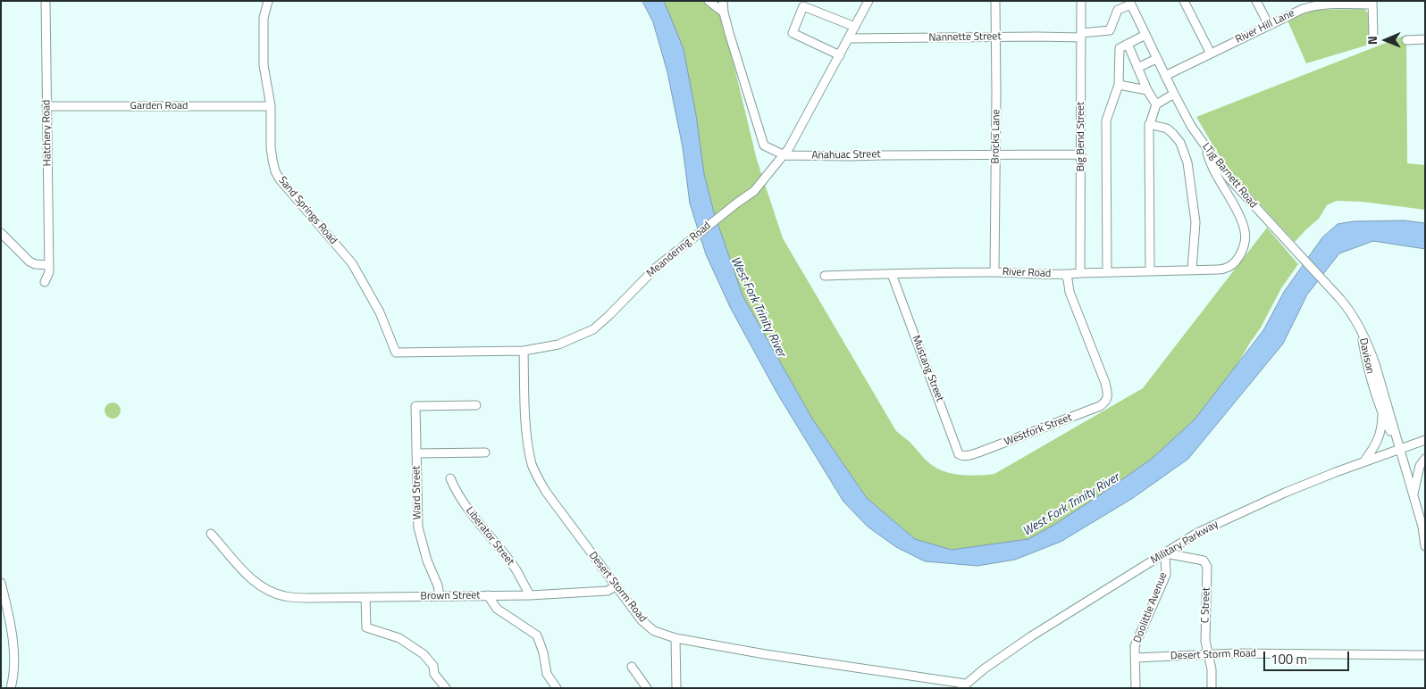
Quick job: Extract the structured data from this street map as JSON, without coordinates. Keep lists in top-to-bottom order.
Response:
{
  "streets": {
    "street": [
      "River Hill Lane",
      "Nannette Street",
      "Garden Road",
      "Hatchery Road",
      "Brocks Lane",
      "Big Bend Street",
      "Anahuac Street",
      "LTjg Barnett Road",
      "Sand Springs Road",
      "Meandering Road",
      "River Road",
      "Davison",
      "Mustang Street",
      "Westfork Street",
      "Ward Street",
      "Liberator Street",
      "Military Parkway",
      "Desert Storm Road",
      "Brown Street",
      "C Street",
      "Doolittle Avenue"
    ]
  },
  "crossings": [
    ["River Hill Lane", "LTjg Barnett Road"],
    ["Nannette Street", "Brocks Lane"],
    ["Nannette Street", "Big Bend Street"],
    ["Nannette Street", "LTjg Barnett Road"],
    ["Nannette Street", "Meandering Road"],
    ["Garden Road", "Hatchery Road"],
    ["Garden Road", "Sand Springs Road"],
    ["Brocks Lane", "Anahuac Street"],
    ["Brocks Lane", "River Road"],
    ["Big Bend Street", "Anahuac Street"],
    ["Big Bend Street", "River Road"],
    ["Anahuac Street", "Meandering Road"],
    ["LTjg Barnett Road", "River Road"],
    ["LTjg Barnett Road", "Davison"],
    ["Sand Springs Road", "Meandering Road"],
    ["Meandering Road", "Desert Storm Road"],
    ["River Road", "Mustang Street"],
    ["River Road", "Westfork Street"],
    ["Davison", "Military Parkway"],
    ["Mustang Street", "Westfork Street"],
    ["Ward Street", "Brown Street"],
    ["Liberator Street", "Brown Street"],
    ["Military Parkway", "Desert Storm Road"],
    ["Military Parkway", "C Street"],
    ["Military Parkway", "Doolittle Avenue"],
    ["Desert Storm Road", "Brown Street"],
    ["Desert Storm Road", "C Street"],
    ["Desert Storm Road", "Doolittle Avenue"],
    ["C Street", "Doolittle Avenue"]
  ],
  "water": ["West Fork Trinity River"],
  "scale_bar": "100 m",
  "north": "left"
}
